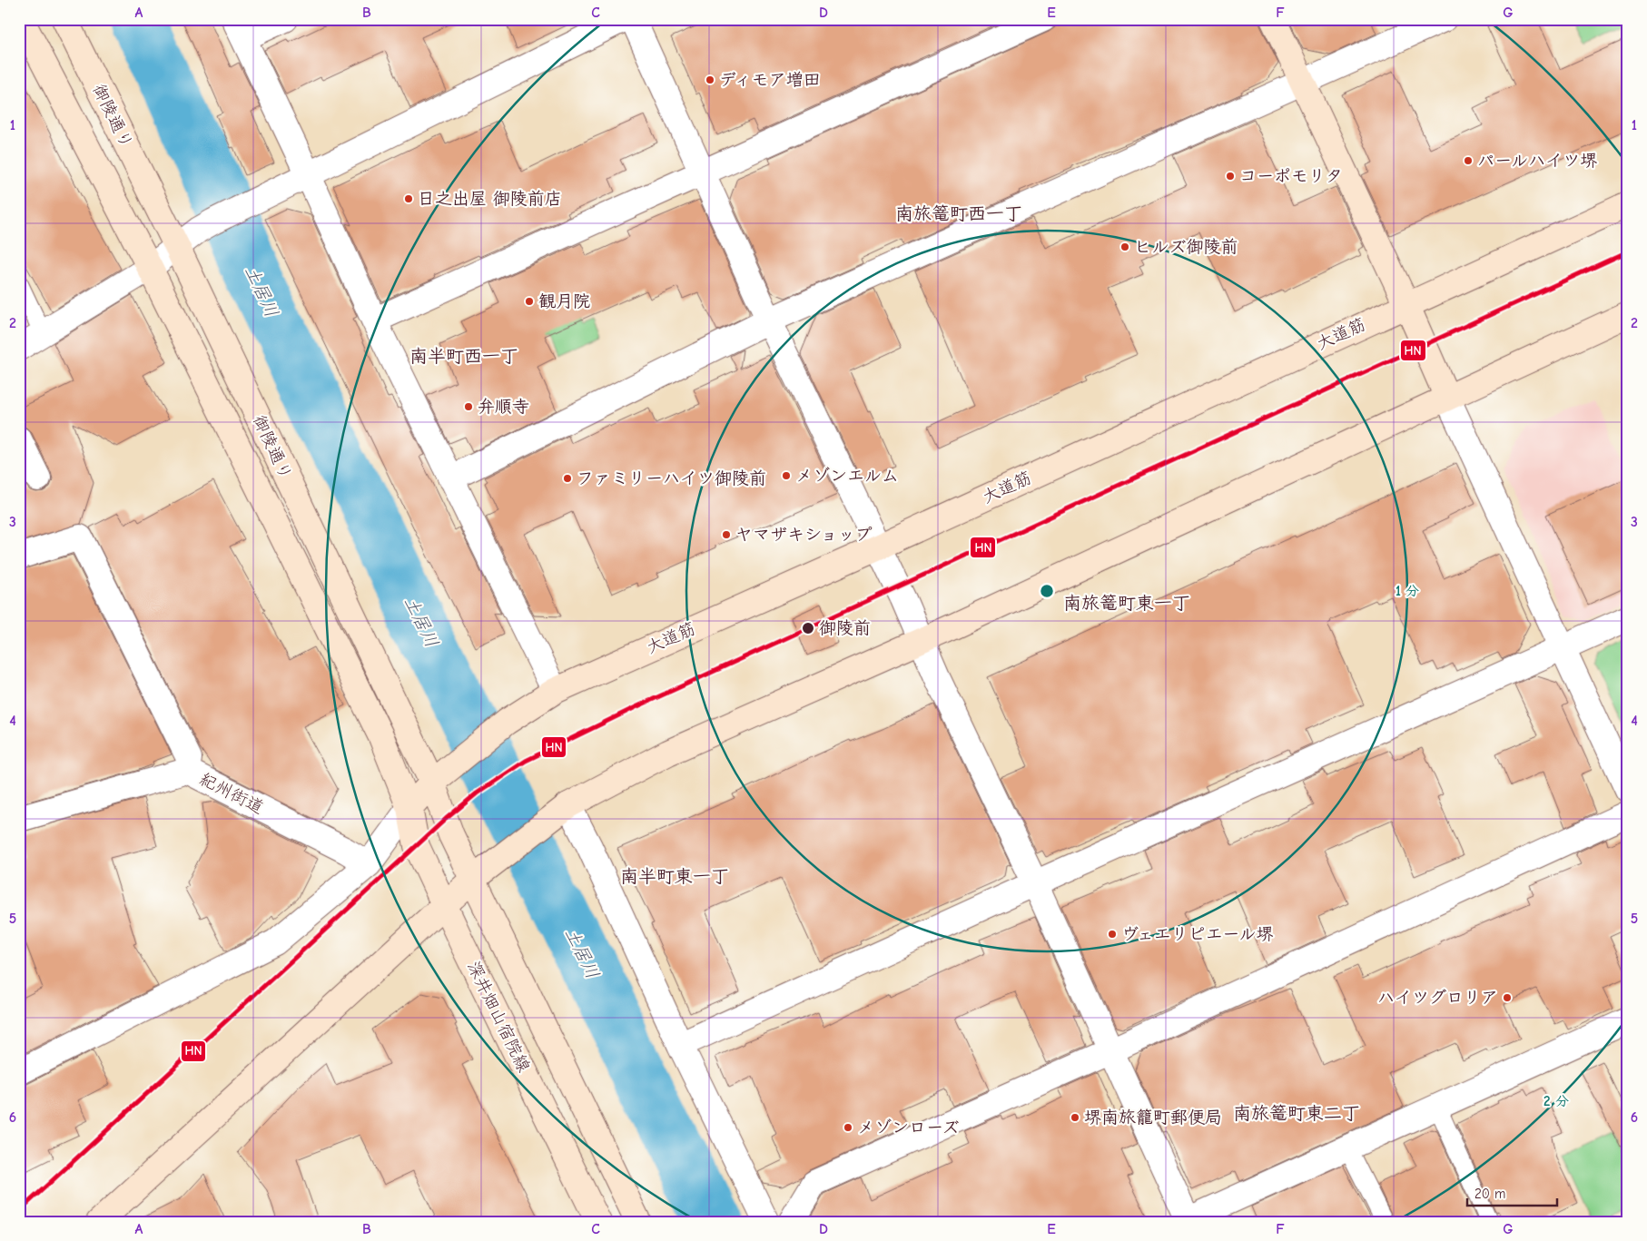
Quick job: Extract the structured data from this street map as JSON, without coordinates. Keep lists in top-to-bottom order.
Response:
{
  "streets": {
    "main road": ["御陵通り", "大道筋", "深井畑山宿院線"],
    "street": ["紀州街道"]
  },
  "crossings": [
    ["御陵通り", "大道筋"],
    ["御陵通り", "深井畑山宿院線"],
    ["大道筋", "深井畑山宿院線"]
  ],
  "districts": [
    "南旅篭町西一丁",
    "南半町西一丁",
    "南旅篭町東一丁",
    "南半町東一丁",
    "南旅篭町東二丁"
  ],
  "water": ["土居川"],
  "places": [
    "ディモア増田",
    "パールハイツ堺",
    "コーポモリタ",
    "日之出屋 御陵前店",
    "ヒルズ御陵前",
    "観月院",
    "弁順寺",
    "メゾンエルム",
    "ファミリーハイツ御陵前",
    "ヤマザキショップ",
    "御陵前",
    "ヴェエリピエール堺",
    "ハイツグロリア",
    "堺南旅籠町郵便局",
    "メゾンローズ"
  ],
  "lines": ["transit line HN"],
  "scale_bar": "20 m",
  "grid": {
    "columns": [
      "A",
      "B",
      "C",
      "D",
      "E",
      "F",
      "G"
    ],
    "rows": [
      "1",
      "2",
      "3",
      "4",
      "5",
      "6"
    ]
  },
  "rings": ["1 分", "2 分"]
}
